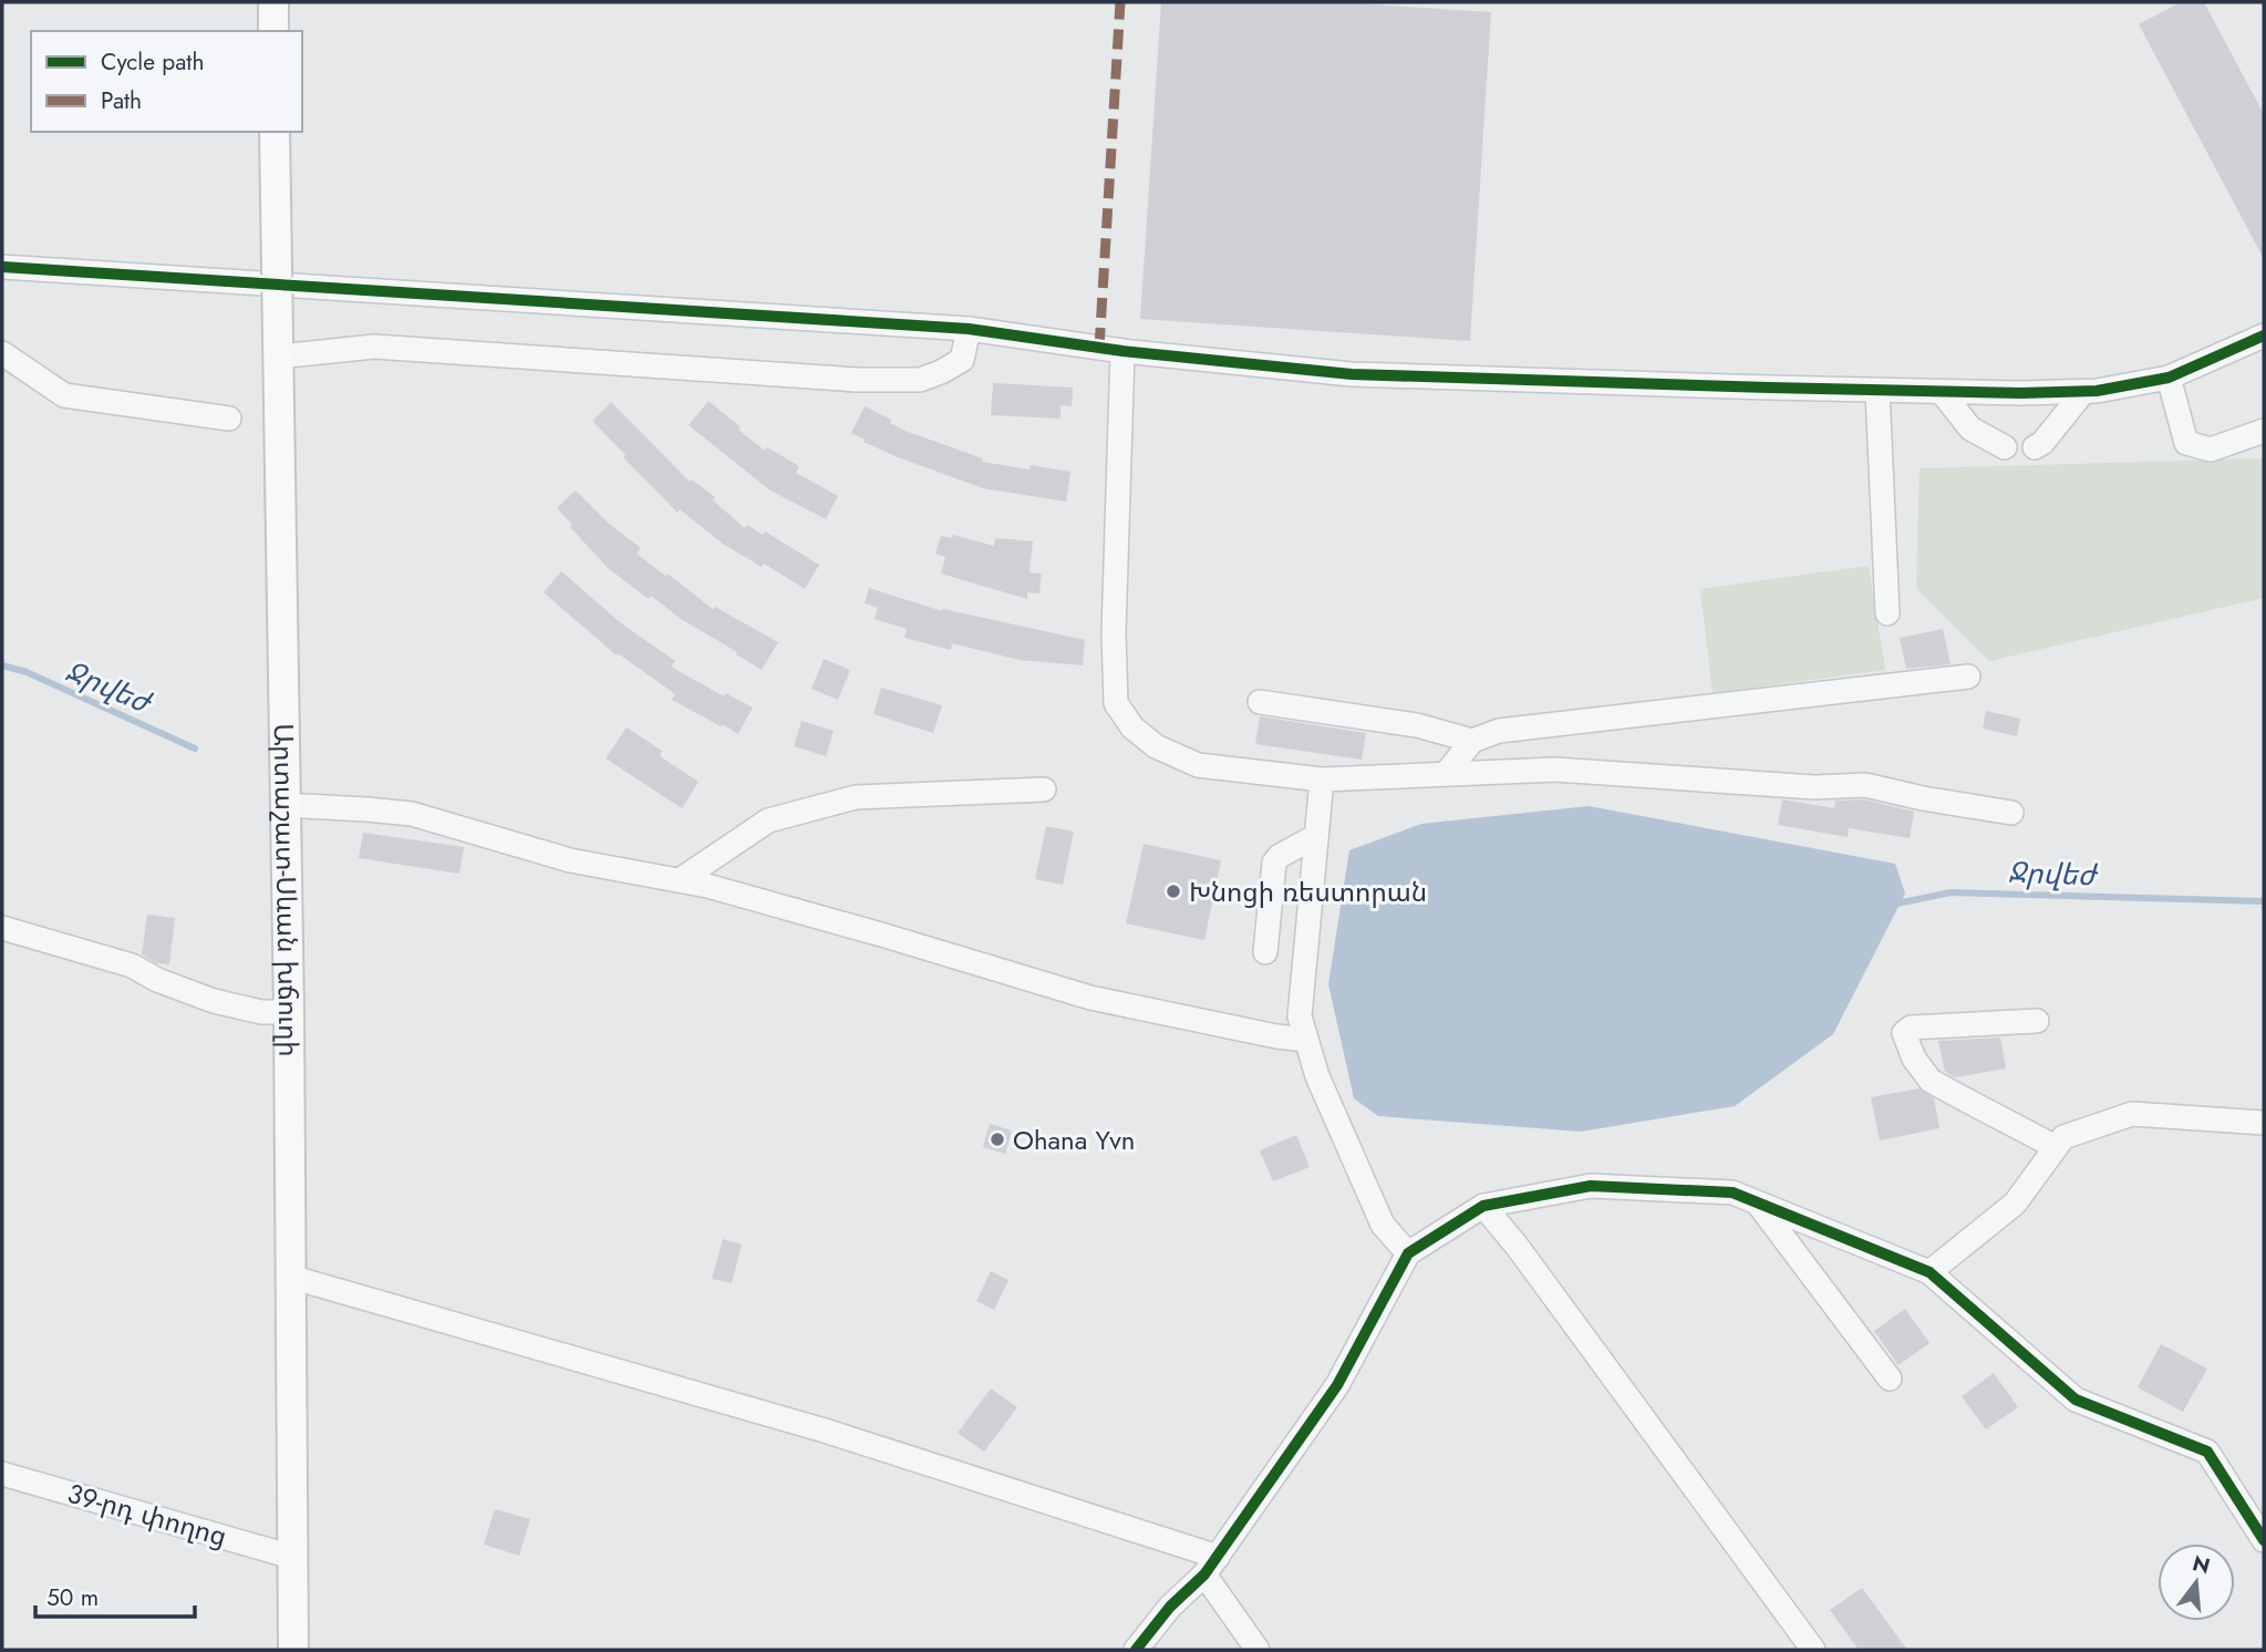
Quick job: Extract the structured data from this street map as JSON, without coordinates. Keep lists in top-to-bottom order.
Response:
{
  "streets": {
    "main road": ["Արտաշատ-Սևան խճուղի"],
    "street": ["39-րդ փողոց"]
  },
  "crossings": [
    ["Արտաշատ-Սևան խճուղի", "39-րդ փողոց"]
  ],
  "water": ["Ջրվեժ"],
  "places": ["Խնոցի ռեստորան", "Ohana Yvn"],
  "legend": ["Cycle path", "Path"],
  "scale_bar": "50 m",
  "north": "top"
}
